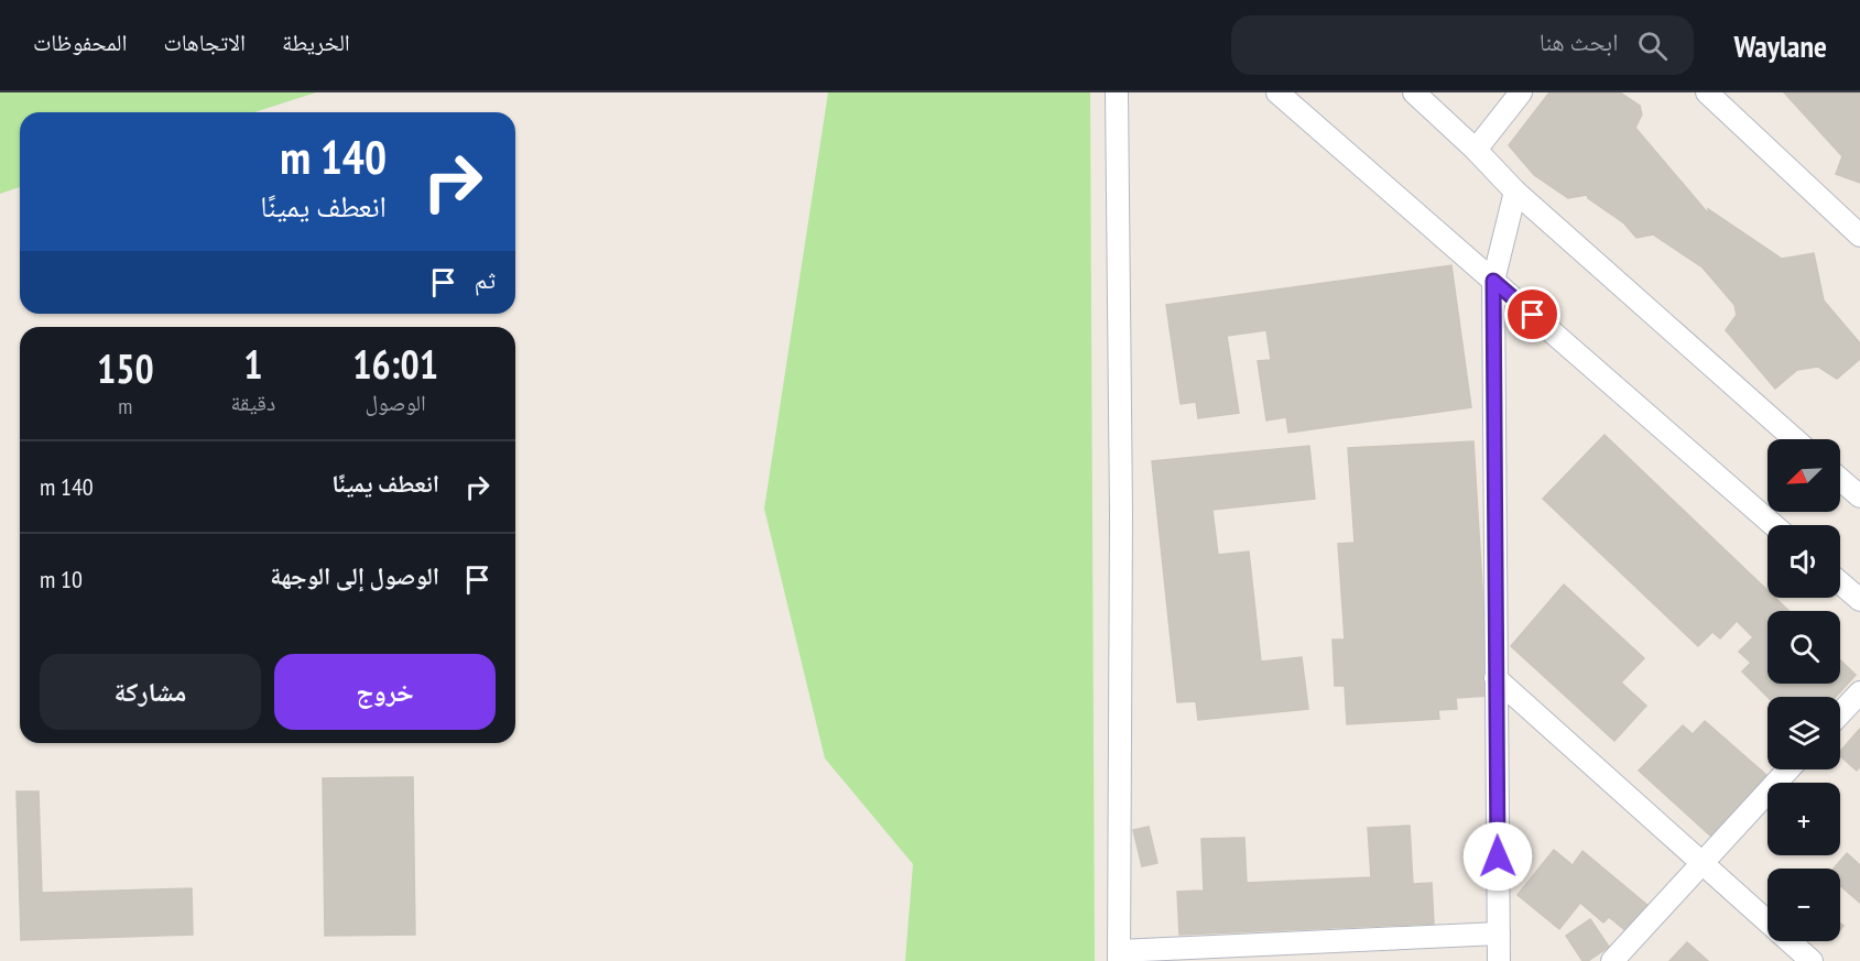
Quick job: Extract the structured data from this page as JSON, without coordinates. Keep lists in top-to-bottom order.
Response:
{
  "north": "bottom left",
  "page": {
    "header": "Waylane",
    "search": "ابحث هنا",
    "nav": ["الخريطة", "الاتجاهات", "المحفوظات"],
    "turn": ["140 m", "انعطف يمينًا"],
    "then": "ثم",
    "eta": [
      "16:01",
      "الوصول",
      "1",
      "دقيقة",
      "150",
      "m"
    ],
    "map_buttons": ["+", "−"],
    "list": [
      {
        "name": "انعطف يمينًا",
        "value": "140 m"
      },
      {
        "name": "الوصول إلى الوجهة",
        "value": "10 m"
      }
    ],
    "buttons": ["خروج", "مشاركة"]
  }
}
